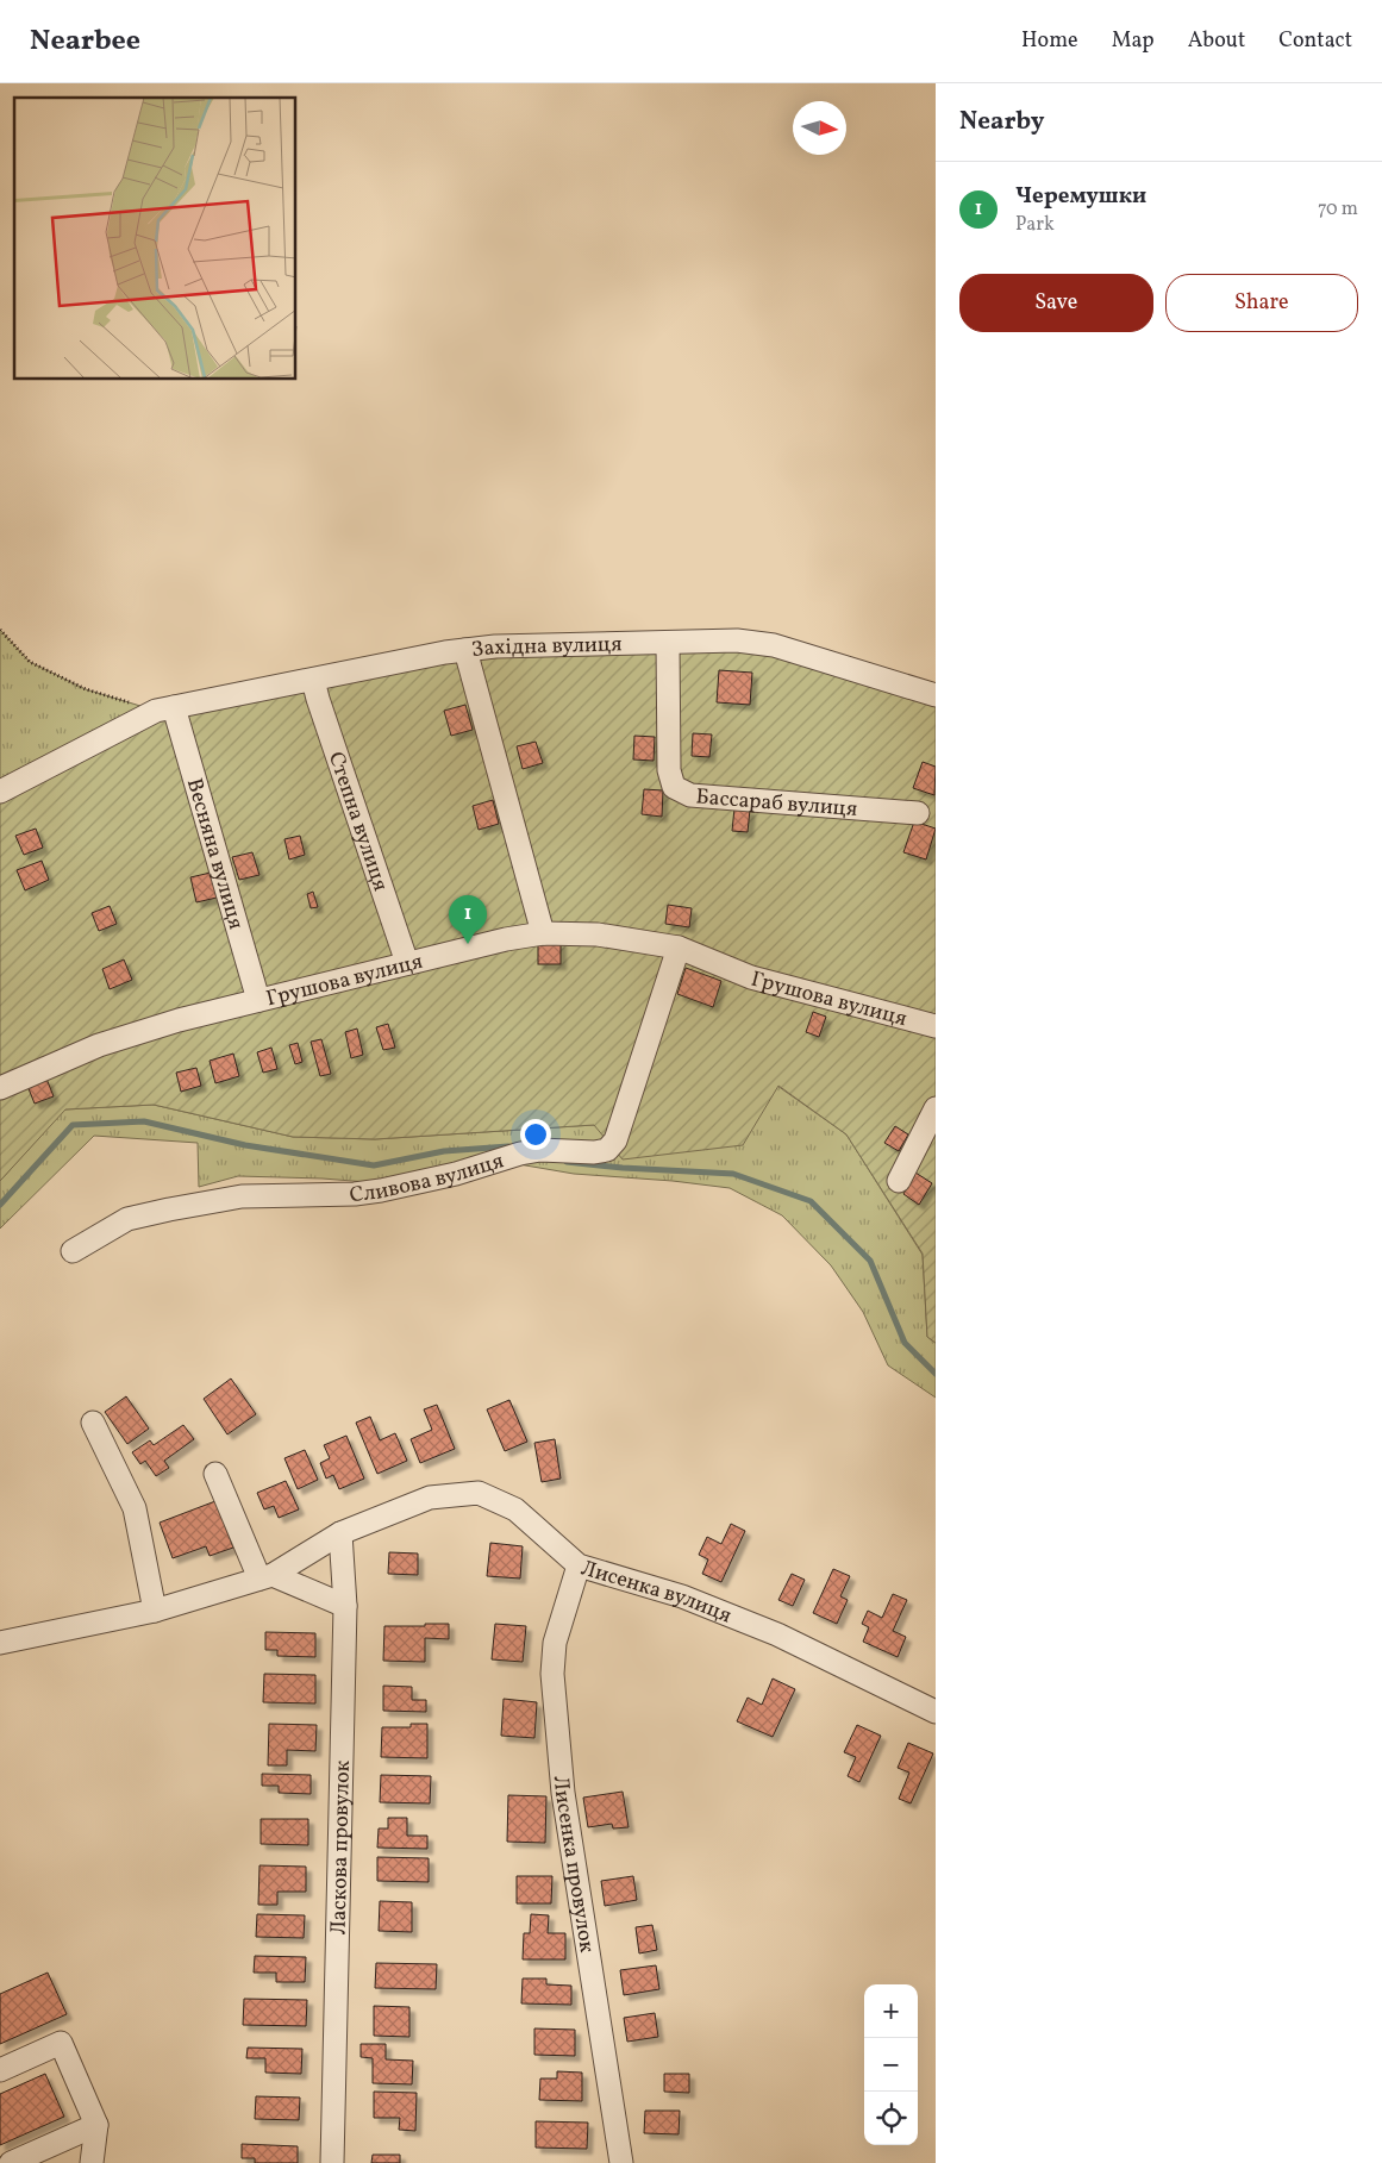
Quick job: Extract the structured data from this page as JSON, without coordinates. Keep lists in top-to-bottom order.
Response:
{
  "streets": {
    "street": [
      "Західна вулиця",
      "Бассараб вулиця",
      "Степна вулиця",
      "Весняна вулиця",
      "Грушова вулиця",
      "Сливова вулиця",
      "Лисенка вулиця",
      "Ласкова провулок",
      "Лисенка провулок"
    ]
  },
  "crossings": [
    ["Західна вулиця", "Бассараб вулиця"],
    ["Західна вулиця", "Степна вулиця"],
    ["Західна вулиця", "Весняна вулиця"],
    ["Степна вулиця", "Грушова вулиця"],
    ["Весняна вулиця", "Грушова вулиця"],
    ["Грушова вулиця", "Сливова вулиця"],
    ["Лисенка вулиця", "Ласкова провулок"],
    ["Лисенка вулиця", "Лисенка провулок"]
  ],
  "north": "right",
  "page": {
    "header": "Nearbee",
    "nav": [
      "Home",
      "Map",
      "About",
      "Contact"
    ],
    "heading": "Nearby",
    "list": [
      {
        "mark": "1",
        "name": "Черемушки",
        "note": "Park",
        "value": "70 m"
      }
    ],
    "buttons": ["Save", "Share"],
    "pins": "1",
    "map_buttons": ["+", "−"]
  }
}
